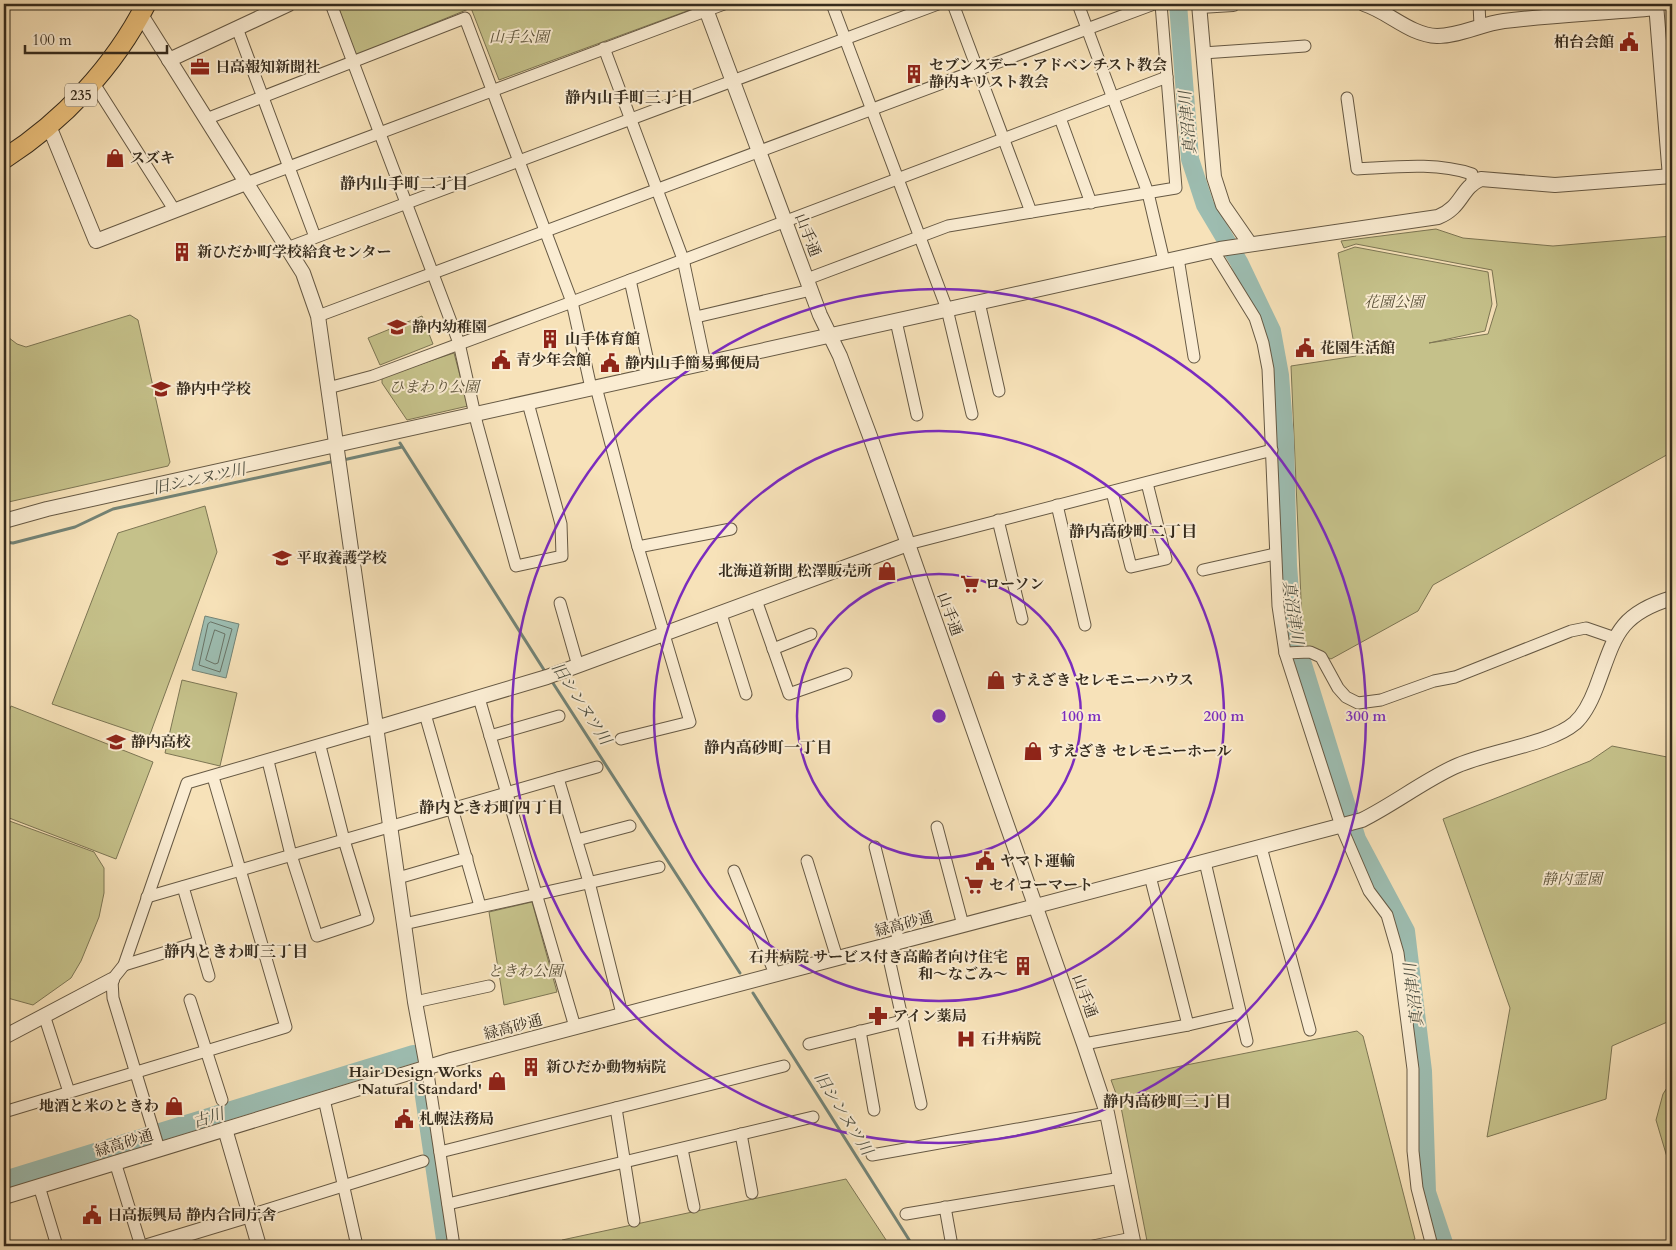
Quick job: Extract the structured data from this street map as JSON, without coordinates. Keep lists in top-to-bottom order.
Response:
{
  "streets": {
    "highway": ["235"],
    "street": ["山手通", "緑高砂通"]
  },
  "crossings": [
    ["山手通", "緑高砂通"]
  ],
  "districts": [
    "静内山手町三丁目",
    "静内山手町二丁目",
    "静内高砂町二丁目",
    "静内高砂町一丁目",
    "静内ときわ町四丁目",
    "静内ときわ町三丁目",
    "静内高砂町三丁目"
  ],
  "water": ["真沼津川", "旧シンヌツ川", "古川"],
  "parks": [
    "山手公園",
    "花園公園",
    "ひまわり公園",
    "静内霊園",
    "ときわ公園"
  ],
  "places": {
    "public building": [
      "柏台会館",
      "花園生活館",
      "青少年会館",
      "静内山手簡易郵便局",
      "ヤマト運輸",
      "札幌法務局",
      "日高振興局 静内合同庁舎"
    ],
    "office": ["日高報知新聞社"],
    "building": [
      "セブンスデー・アドベンチスト教会 静内キリスト教会",
      "新ひだか町学校給食センター",
      "山手体育館",
      "石井病院 サービス付き高齢者向け住宅 和～なごみ～",
      "新ひだか動物病院"
    ],
    "shop": [
      "スズキ",
      "北海道新聞 松澤販売所",
      "すえざき セレモニーハウス",
      "すえざき セレモニーホール",
      "Hair Design Works 'Natural Standard'",
      "地酒と米のときわ"
    ],
    "school or university": [
      "静内幼稚園",
      "静内中学校",
      "平取養護学校",
      "静内高校"
    ],
    "supermarket": ["ローソン", "セイコーマート"],
    "pharmacy": ["アイン薬局"],
    "hospital": ["石井病院"]
  },
  "scale_bar": "100 m",
  "rings": ["100 m", "200 m", "300 m"]
}
